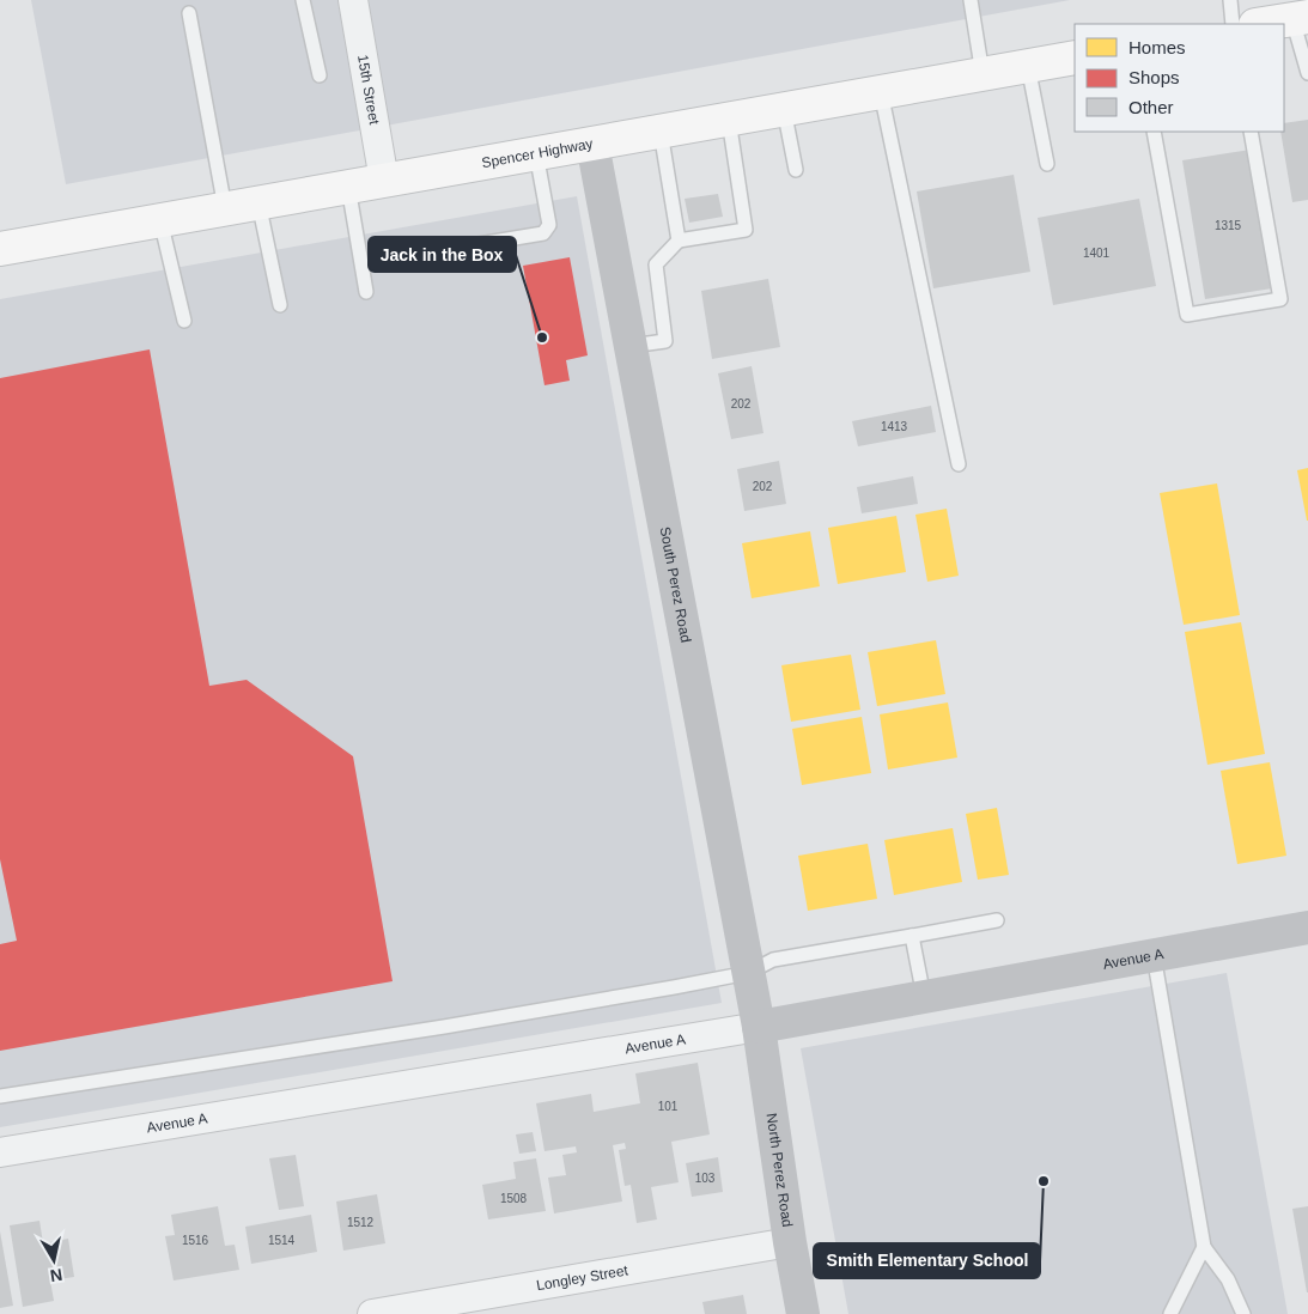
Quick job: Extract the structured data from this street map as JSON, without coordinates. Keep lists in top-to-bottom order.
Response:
{
  "streets": {
    "main road": ["Spencer Highway"],
    "street": [
      "15th Street",
      "South Perez Road",
      "Avenue A",
      "North Perez Road",
      "Longley Street"
    ]
  },
  "crossings": [
    ["15th Street", "Spencer Highway"],
    ["Spencer Highway", "South Perez Road"],
    ["South Perez Road", "Avenue A"],
    ["South Perez Road", "North Perez Road"],
    ["Avenue A", "North Perez Road"],
    ["North Perez Road", "Longley Street"]
  ],
  "places": ["Jack in the Box", "Smith Elementary School"],
  "house_numbers": [
    "1315",
    "1401",
    "202",
    "1413",
    "202",
    "101",
    "103",
    "1508",
    "1512",
    "1516",
    "1514"
  ],
  "legend": ["Homes", "Shops", "Other"],
  "north": "bottom"
}
